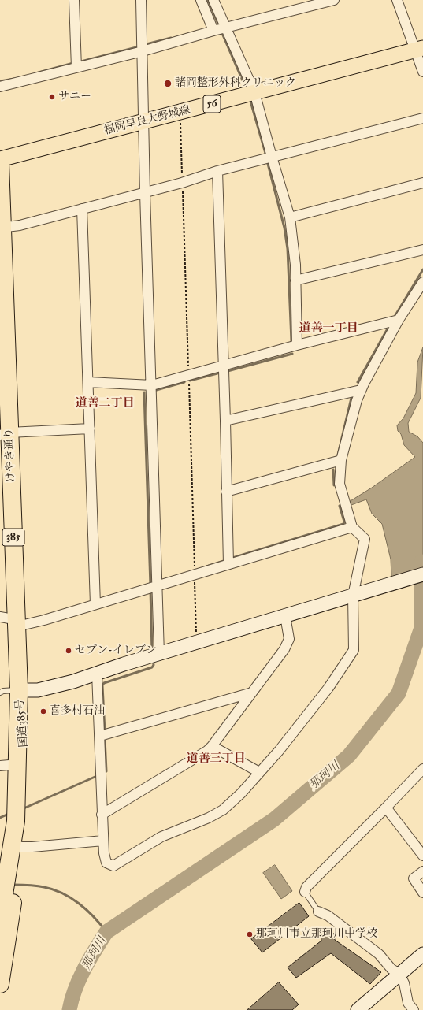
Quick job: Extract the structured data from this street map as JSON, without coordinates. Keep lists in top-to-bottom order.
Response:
{
  "streets": {
    "highway": ["けやき通り", "385", "国道385号"],
    "main road": ["56", "福岡早良大野城線"]
  },
  "crossings": [
    ["けやき通り", "国道385号"]
  ],
  "districts": ["道善一丁目", "道善二丁目", "道善三丁目"],
  "water": ["那珂川"],
  "places": [
    "諸岡整形外科クリニック",
    "サニー",
    "セブン-イレブン",
    "喜多村石油",
    "那珂川市立那珂川中学校"
  ]
}
